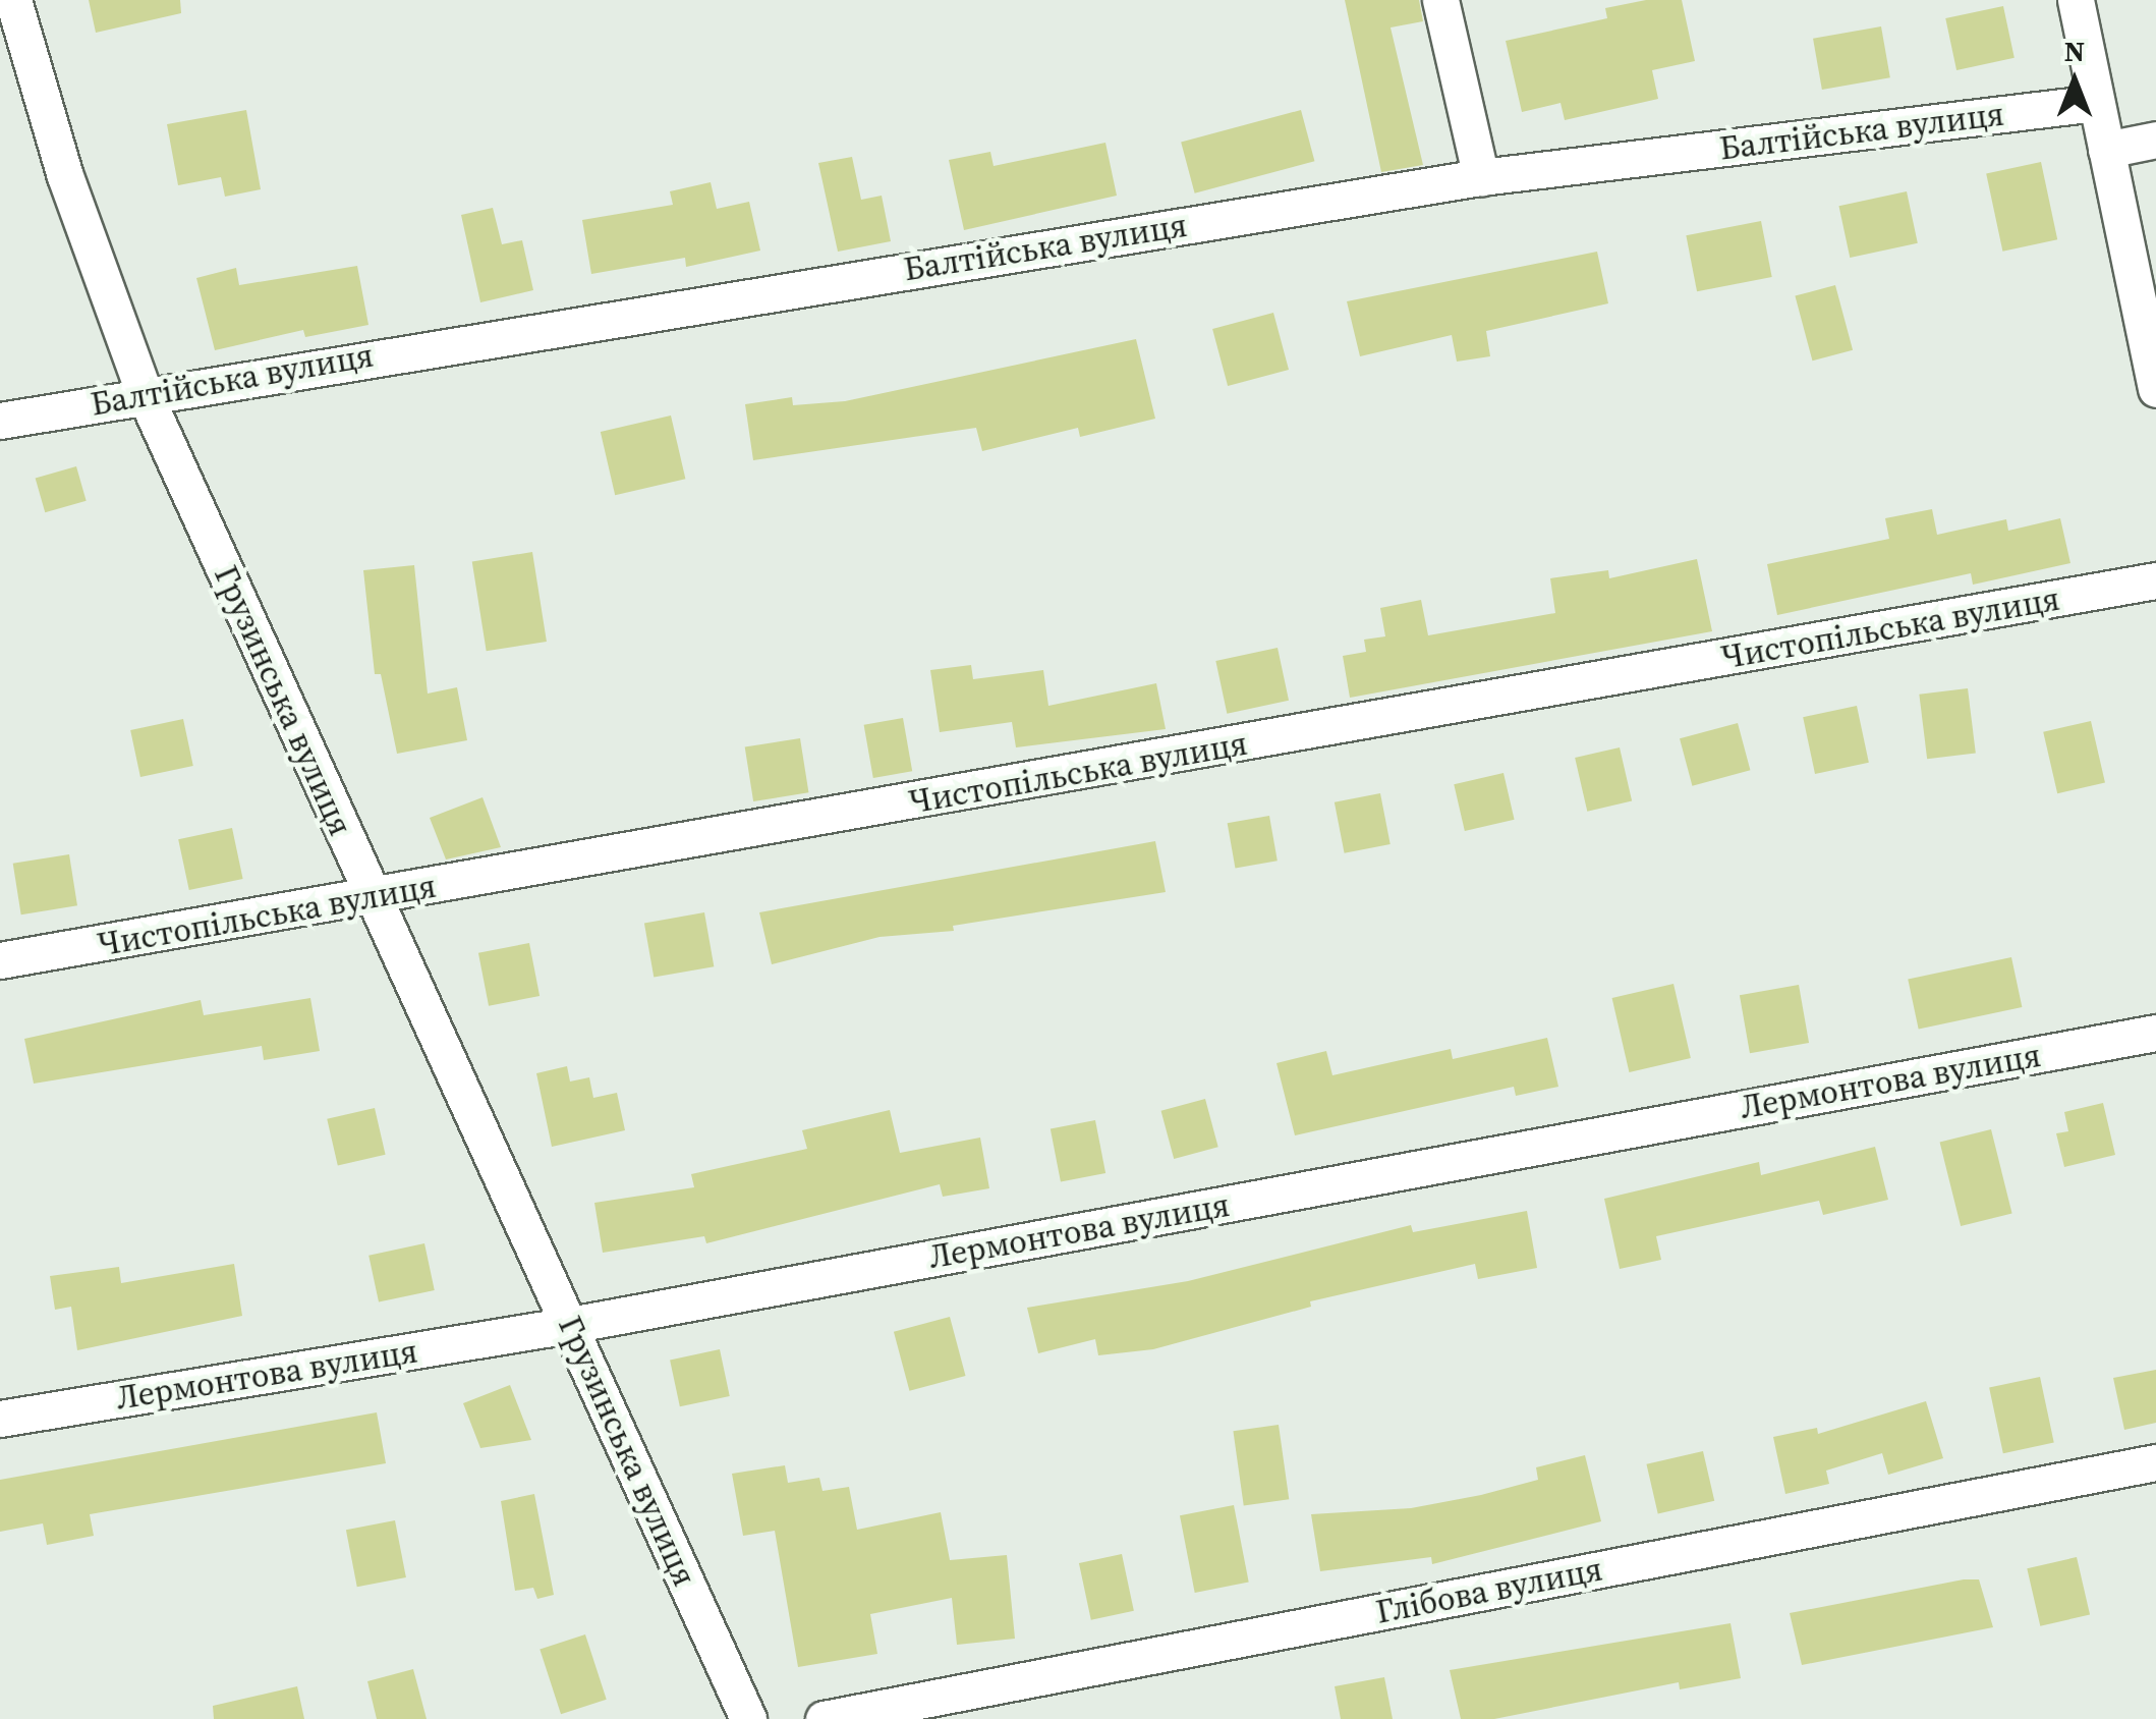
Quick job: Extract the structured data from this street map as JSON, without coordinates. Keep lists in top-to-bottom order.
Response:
{
  "streets": {
    "street": [
      "Балтійська вулиця",
      "Чистопільська вулиця",
      "Грузинська вулиця",
      "Лермонтова вулиця",
      "Глібова вулиця"
    ]
  },
  "crossings": [
    ["Балтійська вулиця", "Грузинська вулиця"],
    ["Чистопільська вулиця", "Грузинська вулиця"],
    ["Грузинська вулиця", "Лермонтова вулиця"]
  ],
  "north": "top"
}
